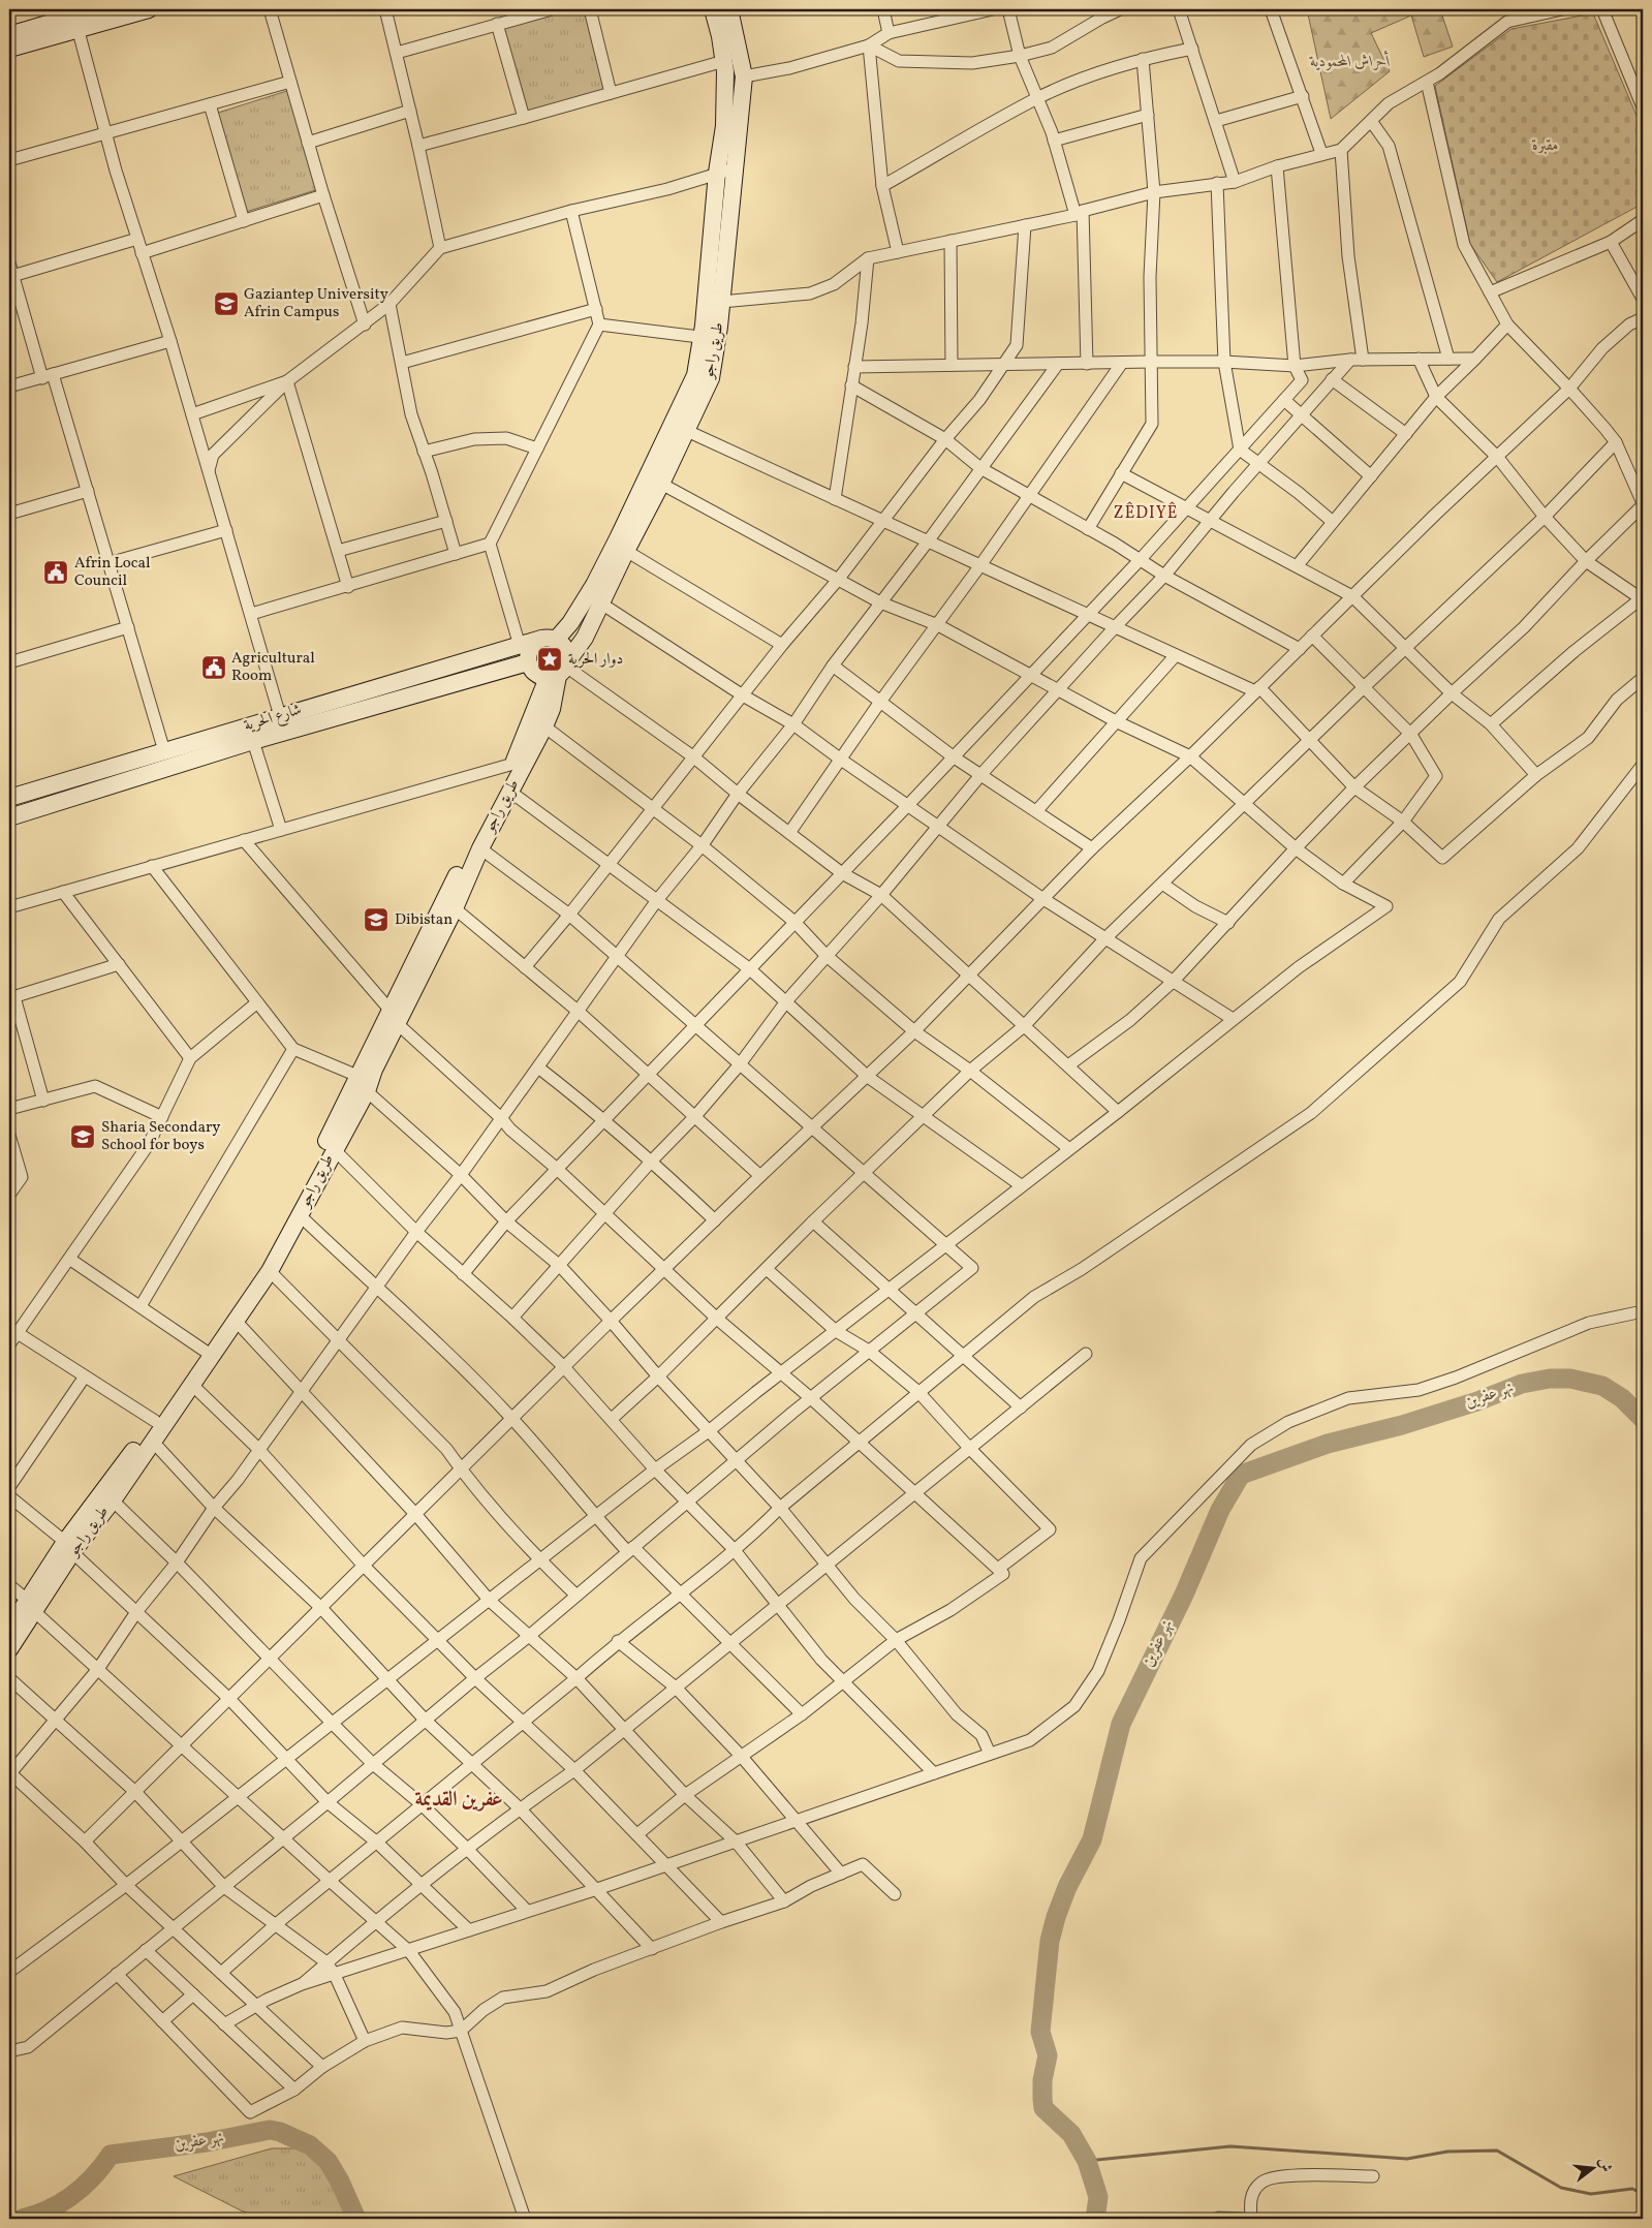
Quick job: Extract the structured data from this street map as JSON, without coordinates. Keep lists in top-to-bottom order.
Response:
{
  "streets": {
    "main road": ["طريق راجو", "شارع الحرية"]
  },
  "crossings": [
    ["طريق راجو", "شارع الحرية"]
  ],
  "districts": ["ZÊDIYÊ", "عفرين القديمة"],
  "water": ["نهر عفرين"],
  "parks": ["أحراش المحمودية", "مقبرة"],
  "places": {
    "school or university": ["Gaziantep University Afrin Campus", "Dibistan", "Sharia Secondary School for boys"],
    "public building": ["Afrin Local Council", "Agricultural Room"],
    "place": ["دوار الحرية"]
  },
  "north": "right"
}
